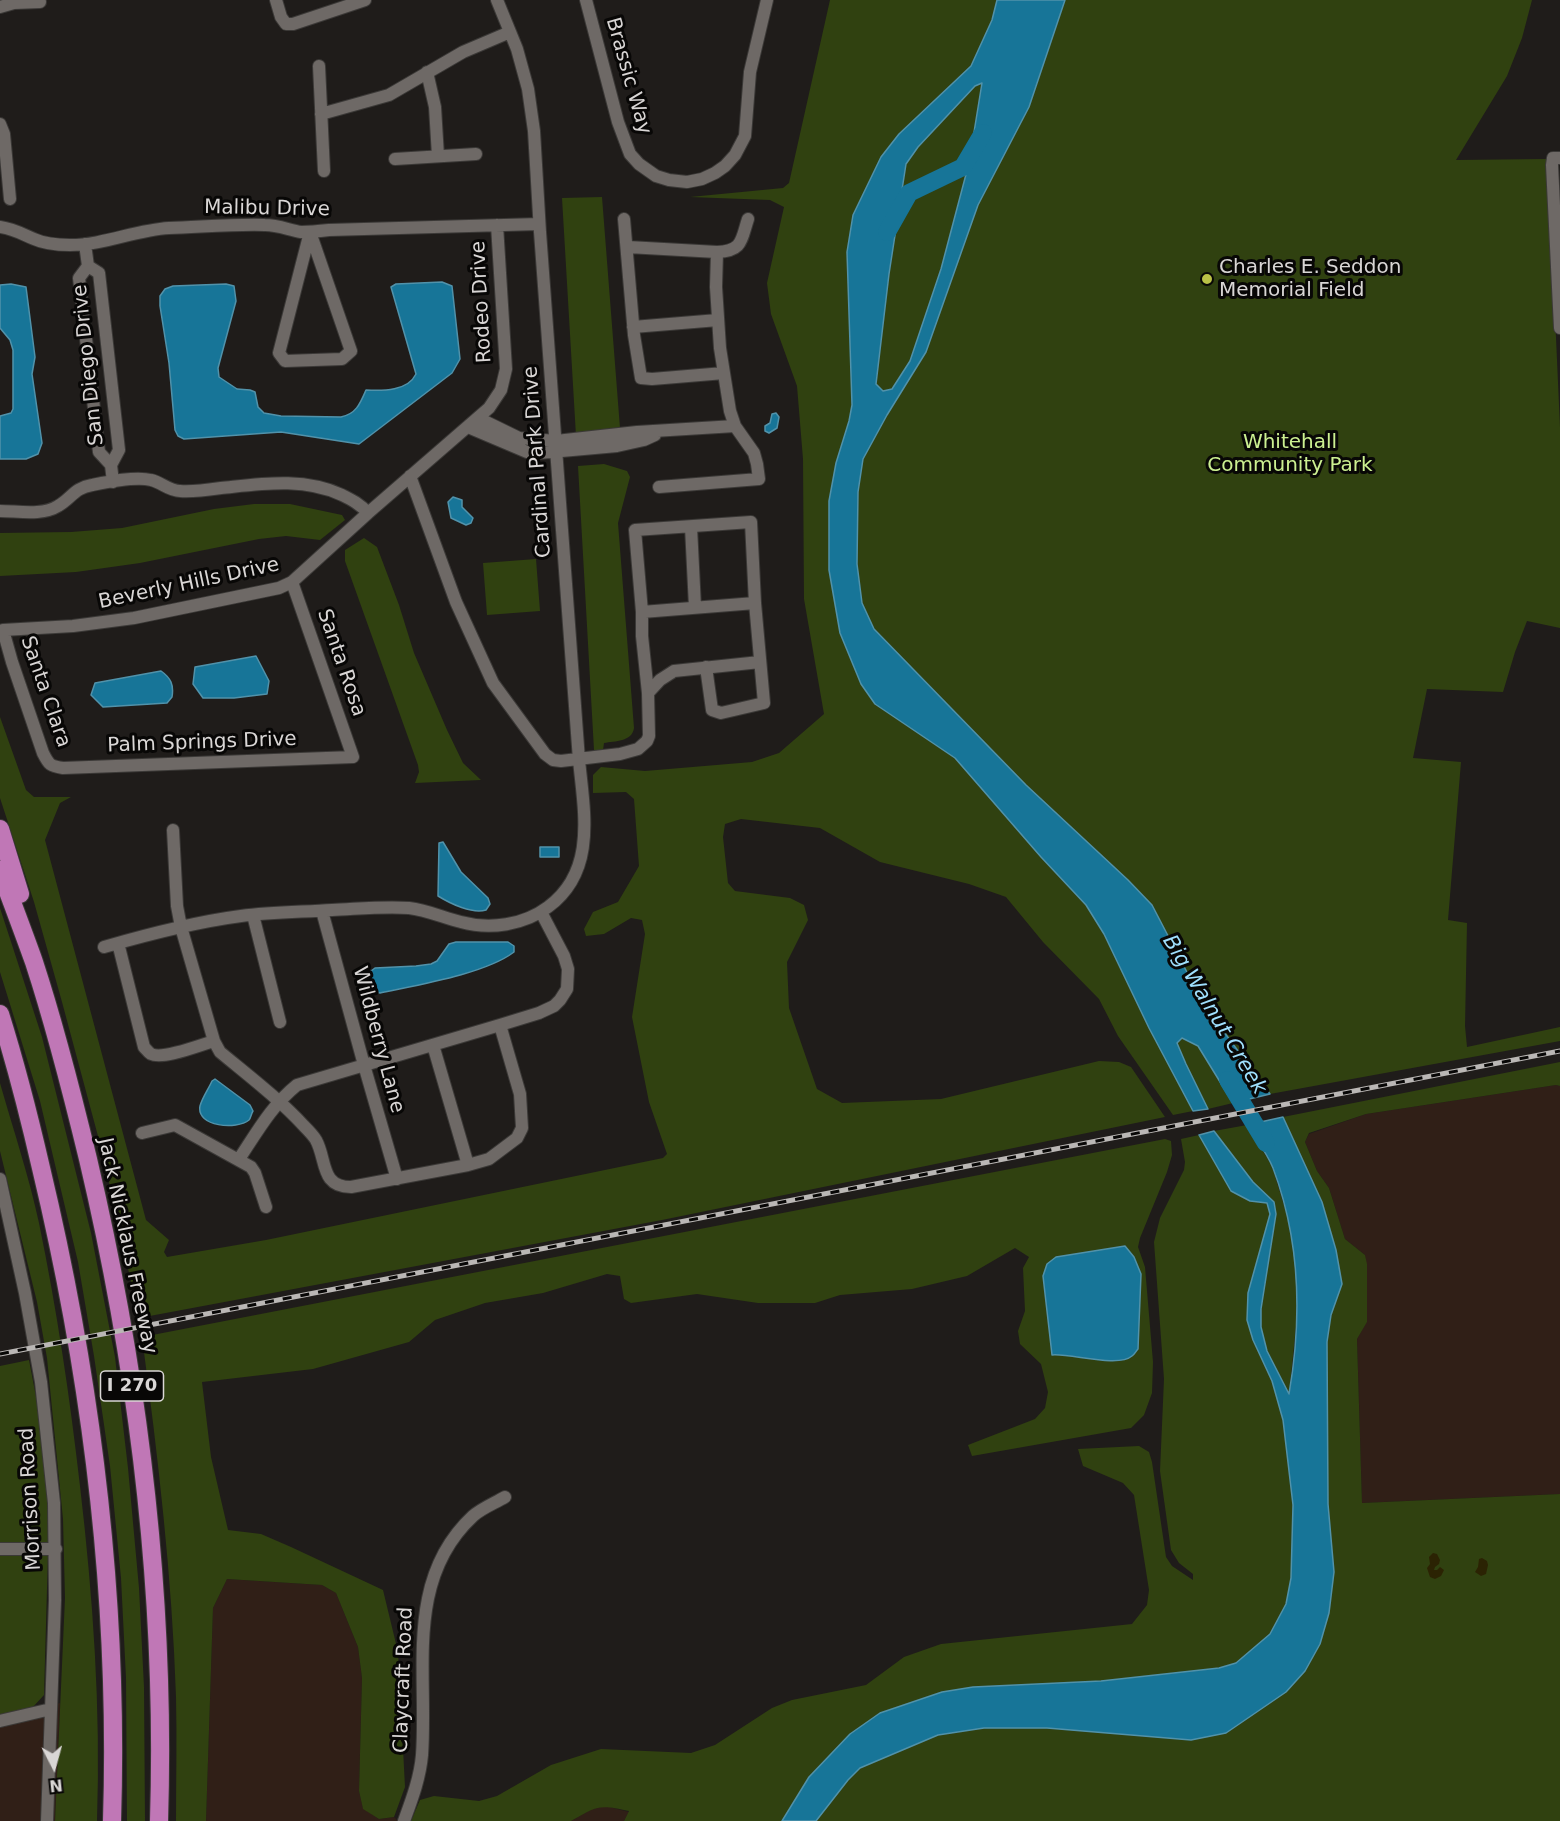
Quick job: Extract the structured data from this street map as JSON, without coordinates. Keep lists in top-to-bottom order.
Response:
{
  "streets": {
    "highway": ["Jack Nicklaus Freeway", "I 270"],
    "street": [
      "Brassic Way",
      "Malibu Drive",
      "Rodeo Drive",
      "San Diego Drive",
      "Cardinal Park Drive",
      "Beverly Hills Drive",
      "Santa Rosa",
      "Santa Clara",
      "Palm Springs Drive",
      "Wildberry Lane",
      "Morrison Road",
      "Claycraft Road"
    ]
  },
  "crossings": [
    ["Malibu Drive", "Rodeo Drive"],
    ["Malibu Drive", "San Diego Drive"],
    ["Malibu Drive", "Cardinal Park Drive"],
    ["Rodeo Drive", "Beverly Hills Drive"],
    ["Beverly Hills Drive", "Santa Rosa"],
    ["Beverly Hills Drive", "Santa Clara"],
    ["Santa Rosa", "Palm Springs Drive"],
    ["Santa Clara", "Palm Springs Drive"]
  ],
  "water": ["Big Walnut Creek"],
  "parks": ["Whitehall Community Park"],
  "places": ["Charles E. Seddon Memorial Field"],
  "north": "bottom"
}
